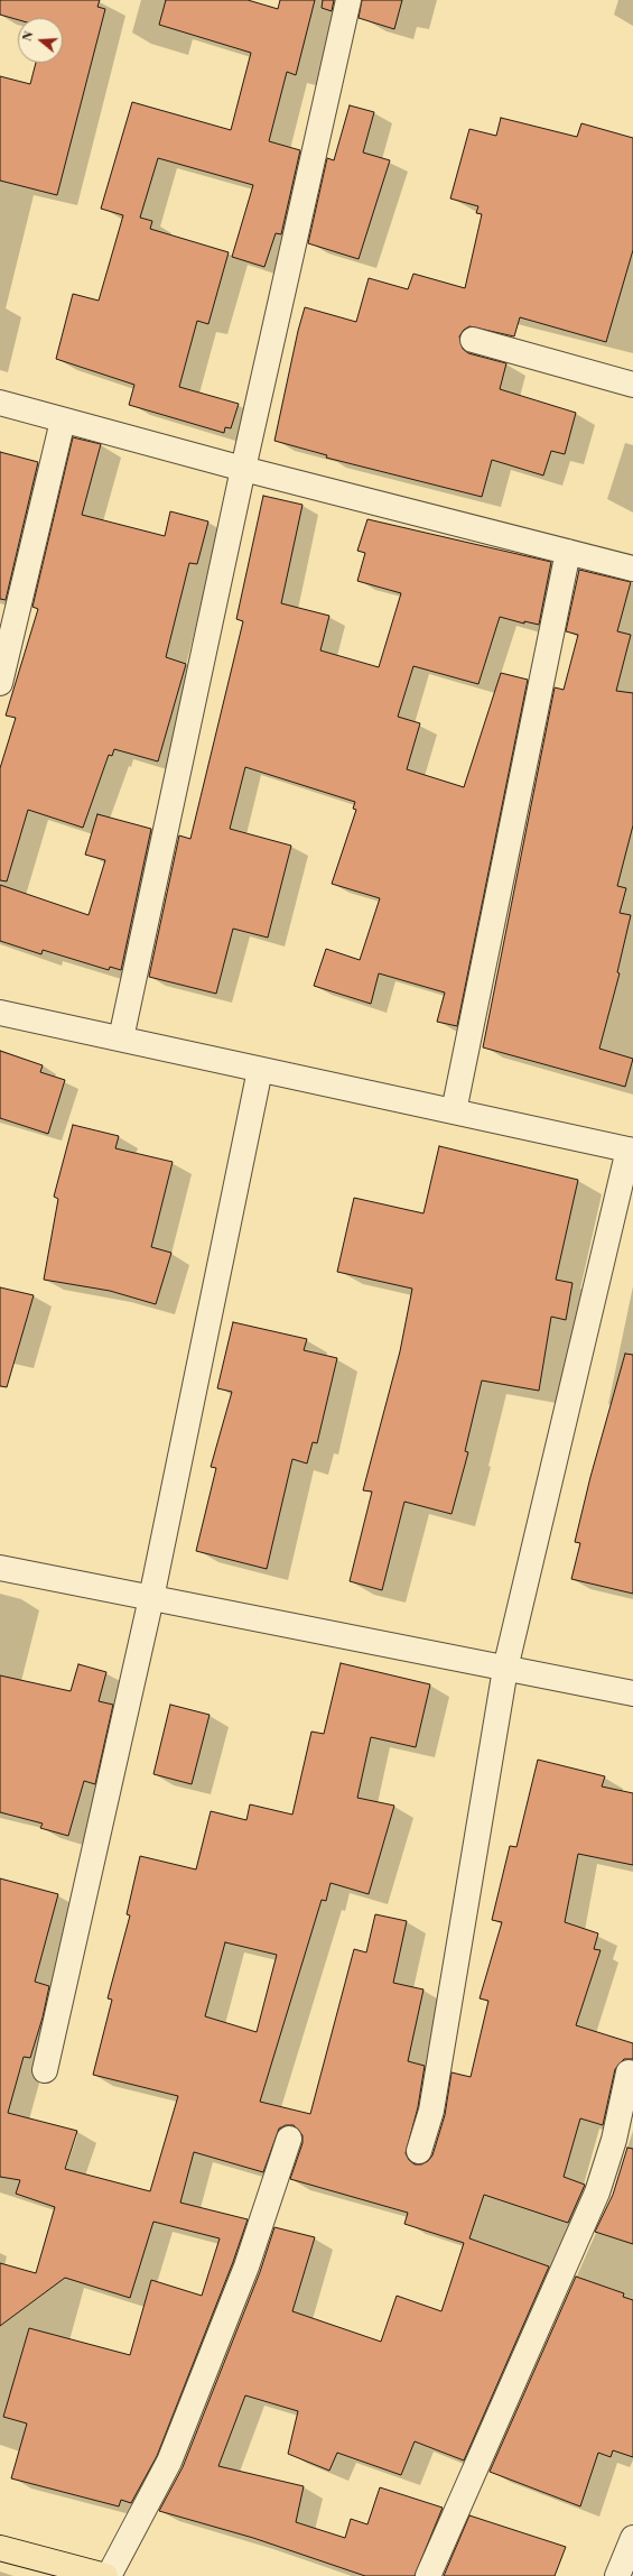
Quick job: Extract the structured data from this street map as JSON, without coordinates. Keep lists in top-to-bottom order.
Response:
{
  "north": "left"
}
